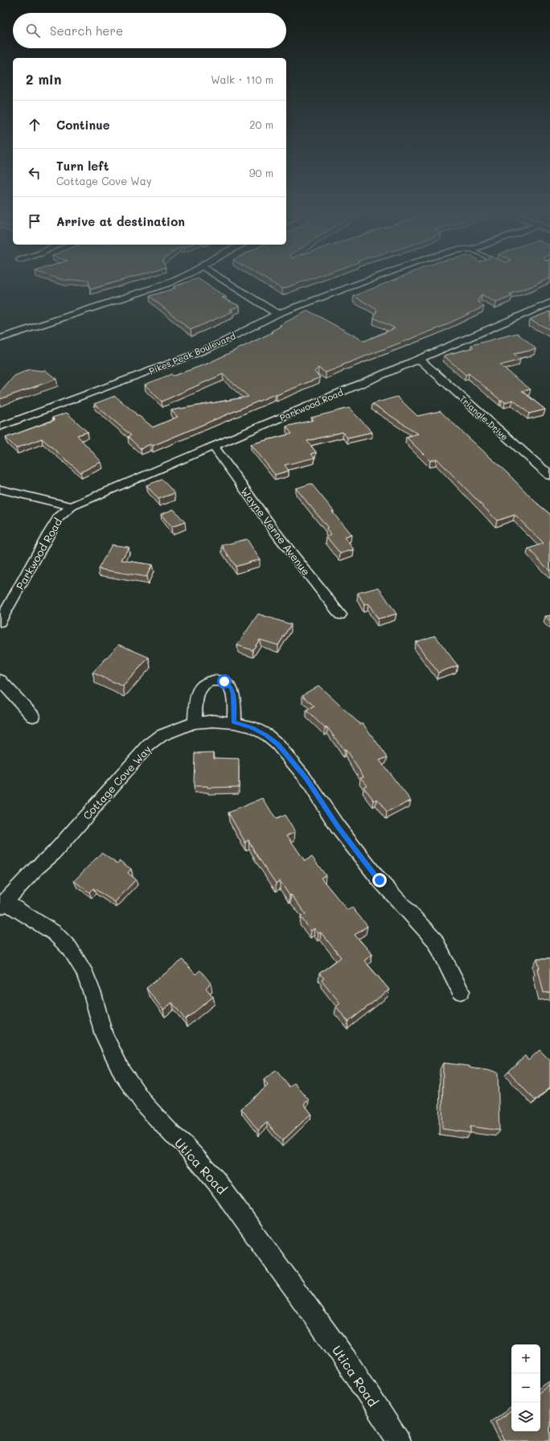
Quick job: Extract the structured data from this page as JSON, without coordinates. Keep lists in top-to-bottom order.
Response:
{
  "streets": {
    "street": [
      "Pikes Peak Boulevard",
      "Parkwood Road",
      "Triangle Drive",
      "Wayne Verne Avenue",
      "Cottage Cove Way",
      "Utica Road"
    ]
  },
  "crossings": [
    ["Parkwood Road", "Triangle Drive"],
    ["Parkwood Road", "Wayne Verne Avenue"],
    ["Cottage Cove Way", "Utica Road"]
  ],
  "page": {
    "search": "Search here",
    "heading": ["2 min", "Walk · 110 m"],
    "list": [
      ["Continue", "20 m"],
      ["Turn left", "Cottage Cove Way", "90 m"],
      "Arrive at destination"
    ],
    "map_buttons": ["+", "−"]
  }
}
